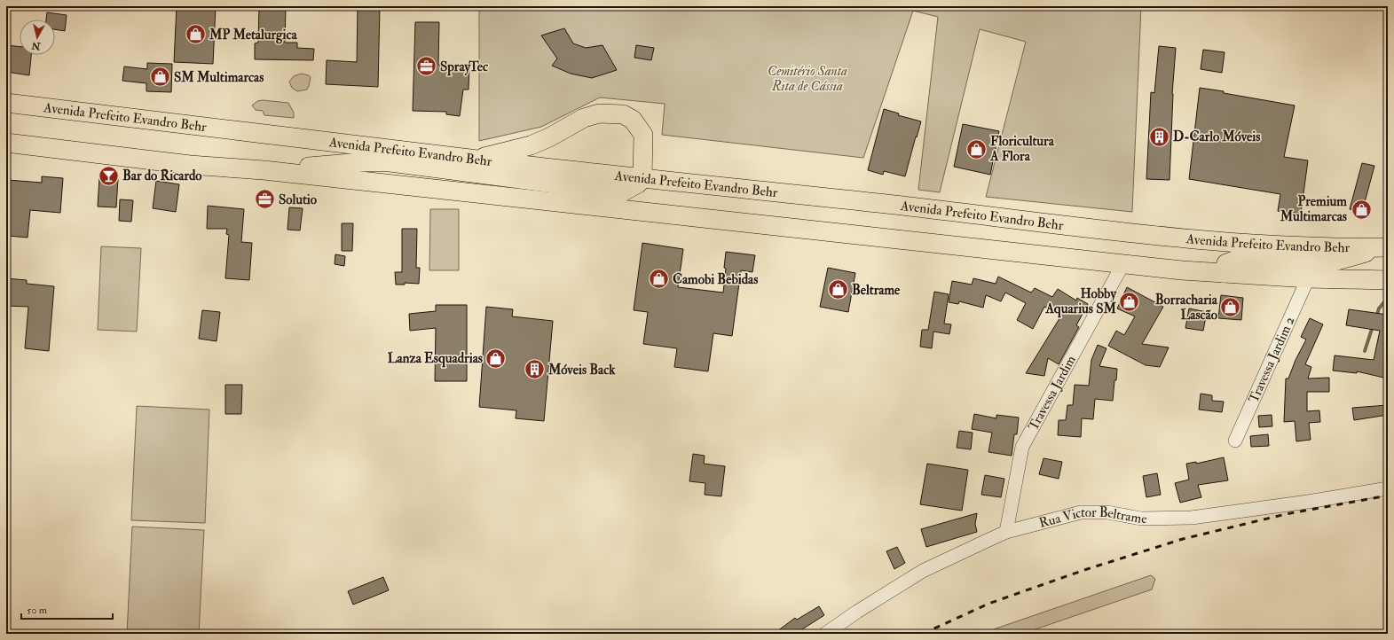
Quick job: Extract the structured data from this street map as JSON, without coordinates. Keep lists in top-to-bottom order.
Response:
{
  "streets": {
    "highway": ["Avenida Prefeito Evandro Behr"],
    "street": ["Travessa Jardim 2", "Travessa Jardim", "Rua Victor Beltrame"]
  },
  "crossings": [
    ["Travessa Jardim", "Rua Victor Beltrame"]
  ],
  "parks": ["Cemitério Santa Rita de Cássia"],
  "places": {
    "shop": [
      "MP Metalurgica",
      "SM Multimarcas",
      "Floricultura A Flora",
      "Premium Multimarcas",
      "Camobi Bebidas",
      "Beltrame",
      "Hobby Aquarius SM",
      "Borracharia Lascão",
      "Lanza Esquadrias"
    ],
    "office": ["SprayTec", "Solutio"],
    "building": ["D-Carlo Móveis", "Móveis Back"],
    "bar": ["Bar do Ricardo"]
  },
  "scale_bar": "50 m",
  "north": "bottom"
}
